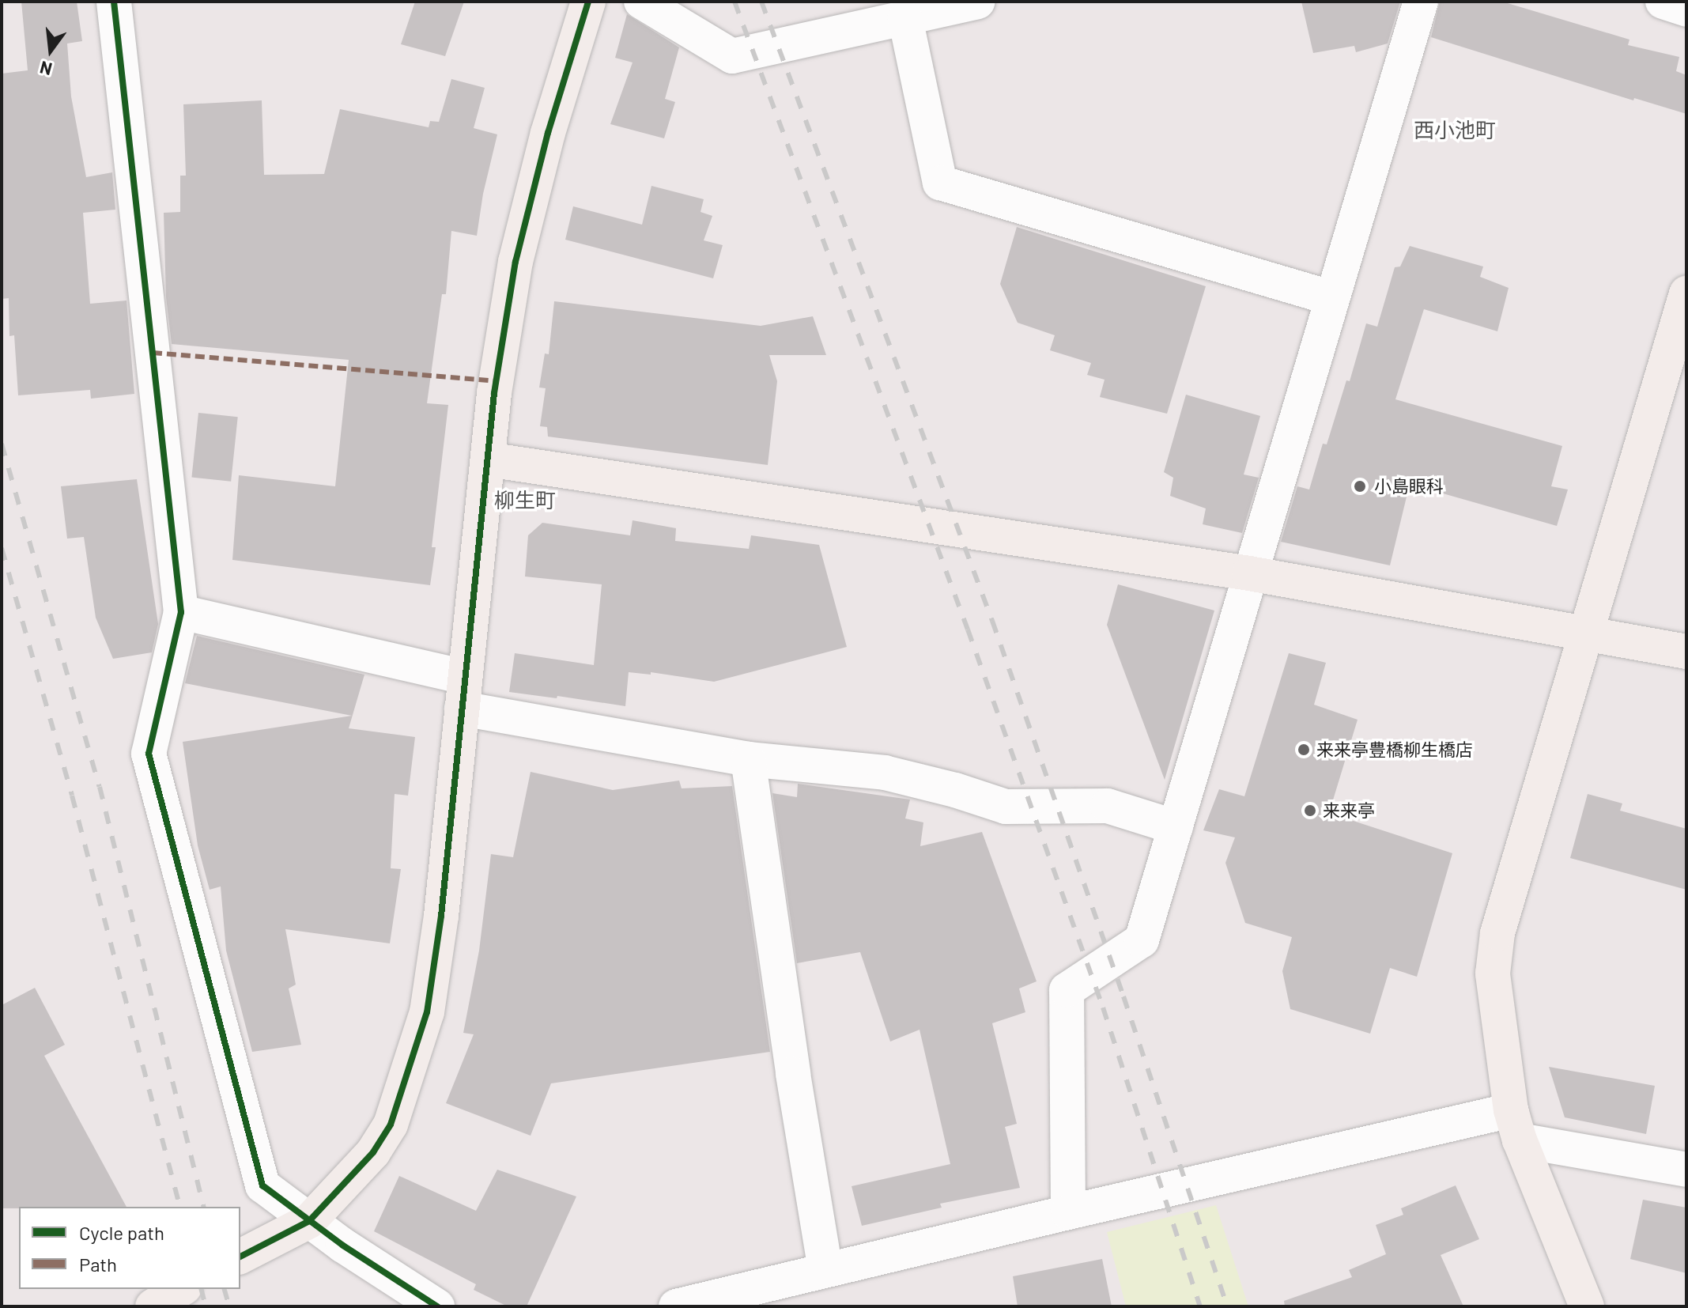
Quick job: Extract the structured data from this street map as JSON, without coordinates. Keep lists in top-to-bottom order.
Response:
{
  "districts": ["西小池町", "柳生町"],
  "places": ["小島眼科", "来来亭豊橋柳生橋店", "来来亭"],
  "legend": ["Cycle path", "Path"],
  "north": "bottom"
}
